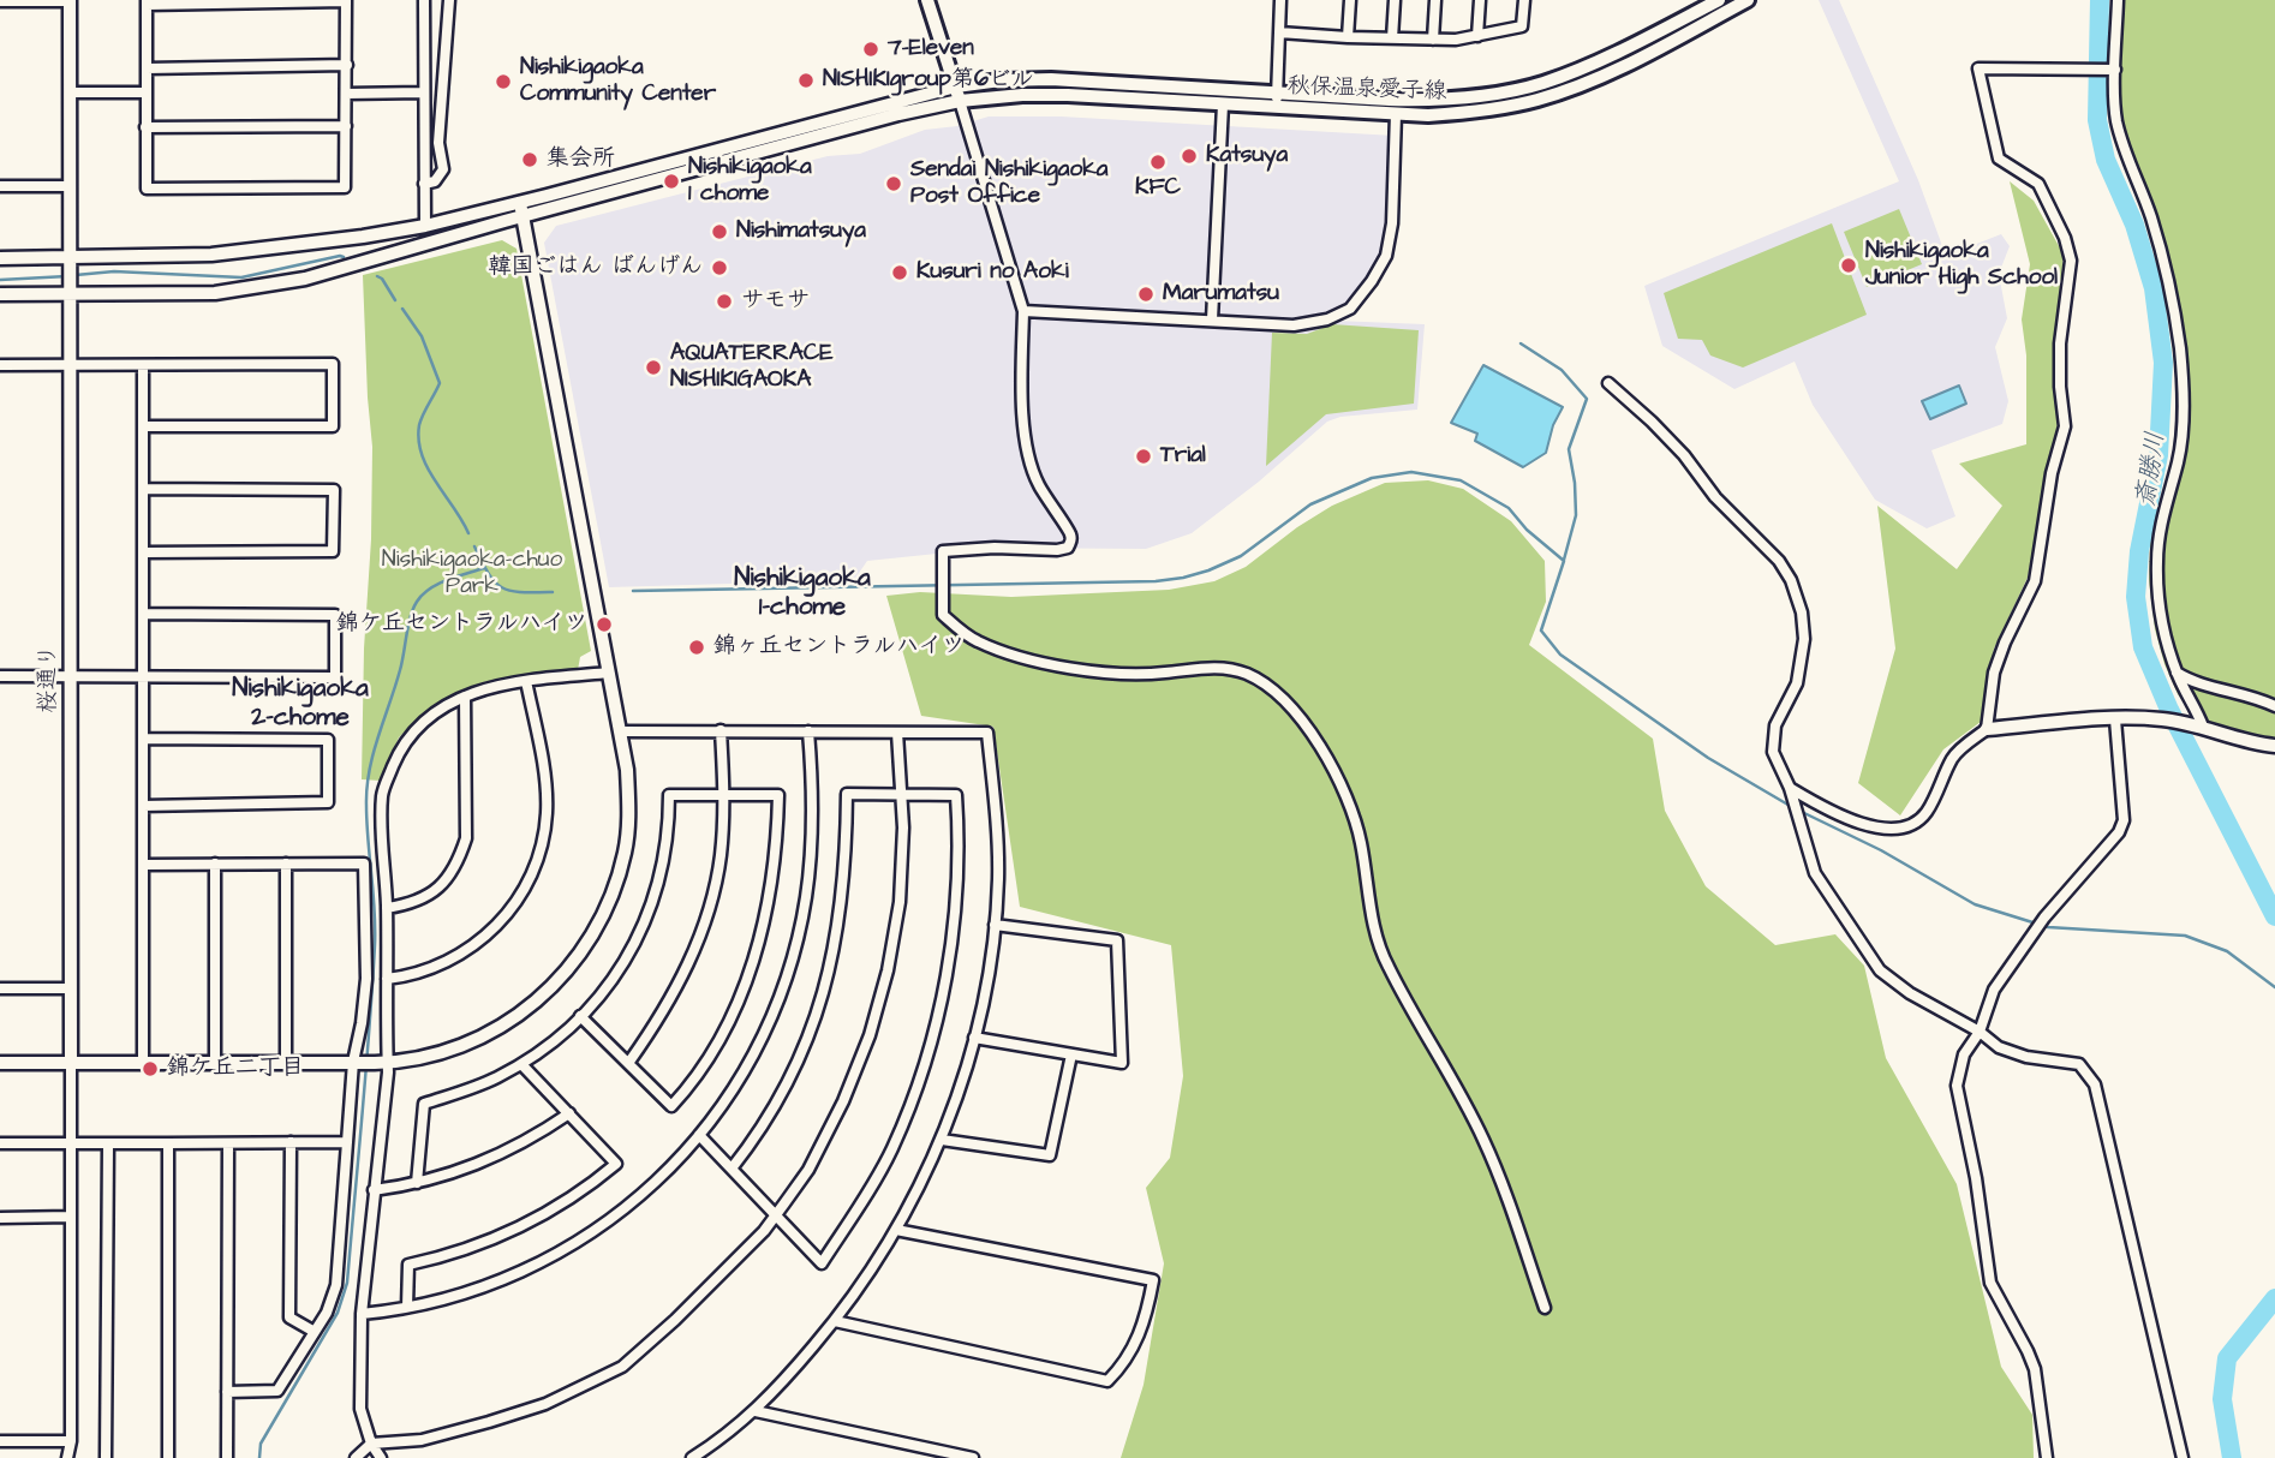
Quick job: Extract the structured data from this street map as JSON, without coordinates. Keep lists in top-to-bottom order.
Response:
{
  "streets": {
    "main road": ["秋保温泉愛子線"],
    "street": ["桜通り"]
  },
  "districts": ["Nishikigaoka 1-chome", "Nishikigaoka 2-chome"],
  "water": ["斎勝川"],
  "parks": ["Nishikigaoka-chuo Park"],
  "places": [
    "7-Eleven",
    "NISHIKIgroup第6ビル",
    "Nishikigaoka Community Center",
    "Katsuya",
    "集会所",
    "KFC",
    "Nishikigaoka 1 chome",
    "Sendai Nishikigaoka Post Office",
    "Nishimatsuya",
    "Nishikigaoka Junior High School",
    "韓国ごはん ばんげん",
    "Kusuri no Aoki",
    "Marumatsu",
    "サモサ",
    "AQUATERRACE NISHIKIGAOKA",
    "Trial",
    "錦ケ丘セントラルハイツ",
    "錦ヶ丘セントラルハイツ",
    "錦ケ丘二丁目"
  ]
}
